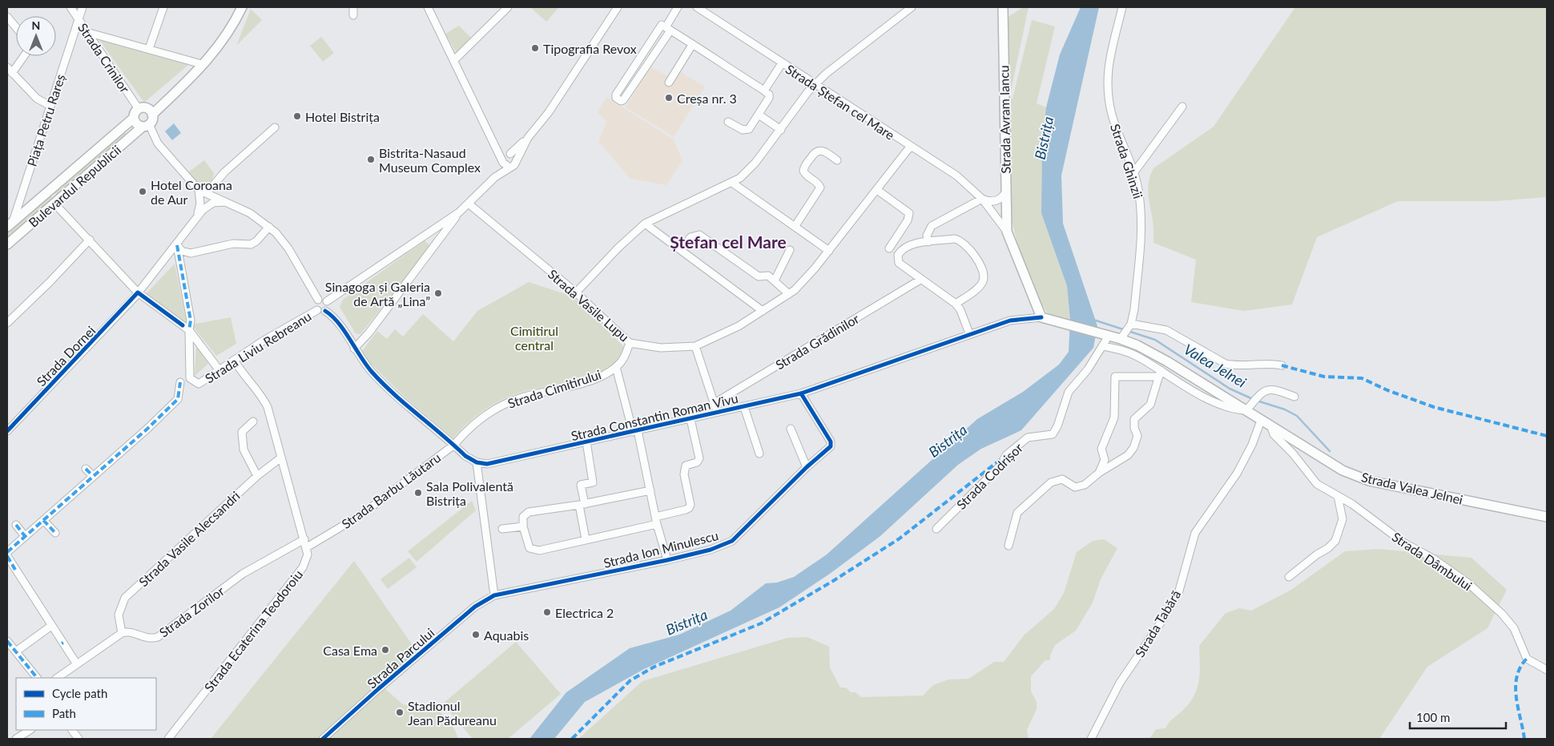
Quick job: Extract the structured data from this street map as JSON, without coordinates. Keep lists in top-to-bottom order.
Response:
{
  "streets": {
    "main road": [
      "Strada Ștefan cel Mare",
      "Strada Avram Iancu",
      "Bulevardul Republicii",
      "Strada Valea Jelnei"
    ],
    "street": [
      "Strada Crinilor",
      "Piața Petru Rareș",
      "Strada Ghinzii",
      "Strada Vasile Lupu",
      "Strada Grădinilor",
      "Strada Liviu Rebreanu",
      "Strada Dornei",
      "Strada Cimitirului",
      "Strada Constantin Roman Vivu",
      "Strada Codrișor",
      "Strada Barbu Lăutaru",
      "Strada Vasile Alecsandri",
      "Strada Ion Minulescu",
      "Strada Dâmbului",
      "Strada Zorilor",
      "Strada Tabără",
      "Strada Ecaterina Teodoroiu",
      "Strada Parcului"
    ]
  },
  "crossings": [
    ["Strada Crinilor", "Piața Petru Rareș"],
    ["Strada Crinilor", "Bulevardul Republicii"],
    ["Strada Ștefan cel Mare", "Strada Avram Iancu"],
    ["Strada Ștefan cel Mare", "Strada Vasile Lupu"],
    ["Strada Ștefan cel Mare", "Strada Constantin Roman Vivu"],
    ["Strada Ștefan cel Mare", "Strada Valea Jelnei"],
    ["Piața Petru Rareș", "Bulevardul Republicii"],
    ["Strada Ghinzii", "Strada Valea Jelnei"],
    ["Strada Vasile Lupu", "Strada Cimitirului"],
    ["Strada Liviu Rebreanu", "Strada Ecaterina Teodoroiu"],
    ["Strada Cimitirului", "Strada Barbu Lăutaru"],
    ["Strada Constantin Roman Vivu", "Strada Valea Jelnei"],
    ["Strada Constantin Roman Vivu", "Strada Ion Minulescu"],
    ["Strada Codrișor", "Strada Valea Jelnei"],
    ["Strada Valea Jelnei", "Strada Dâmbului"],
    ["Strada Valea Jelnei", "Strada Tabără"],
    ["Strada Barbu Lăutaru", "Strada Zorilor"],
    ["Strada Barbu Lăutaru", "Strada Ecaterina Teodoroiu"],
    ["Strada Vasile Alecsandri", "Strada Zorilor"],
    ["Strada Vasile Alecsandri", "Strada Ecaterina Teodoroiu"],
    ["Strada Ion Minulescu", "Strada Parcului"],
    ["Strada Zorilor", "Strada Ecaterina Teodoroiu"]
  ],
  "districts": ["Ștefan cel Mare"],
  "water": ["Bistrița", "Valea Jelnei"],
  "parks": ["Cimitirul central"],
  "places": [
    "Tipografia Revox",
    "Creșa nr. 3",
    "Hotel Bistrița",
    "Bistrita-Nasaud Museum Complex",
    "Hotel Coroana de Aur",
    "Sinagoga și Galeria de Artă „Lina”",
    "Sala Polivalentă Bistrița",
    "Electrica 2",
    "Aquabis",
    "Casa Ema",
    "Stadionul Jean Pădureanu"
  ],
  "legend": ["Cycle path", "Path"],
  "scale_bar": "100 m",
  "north": "top"
}
